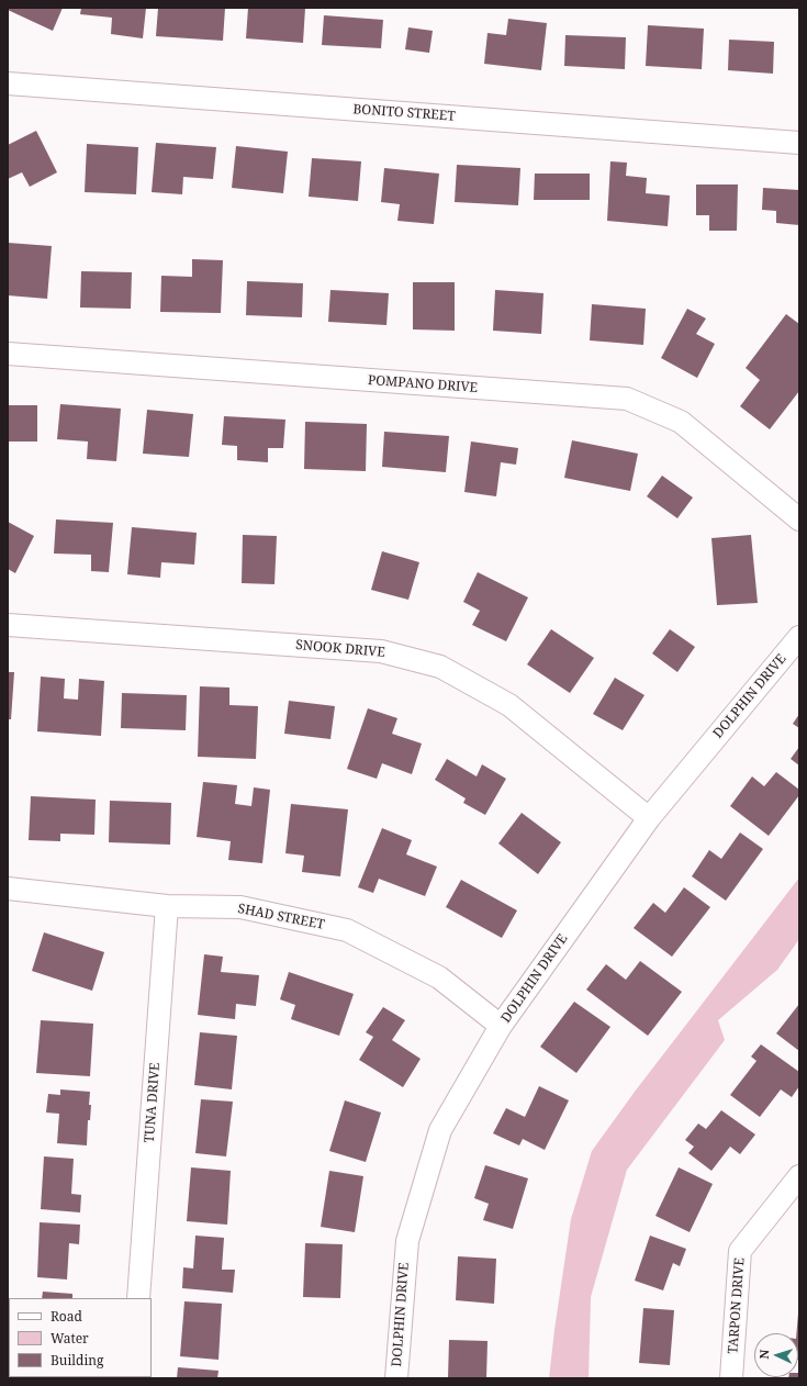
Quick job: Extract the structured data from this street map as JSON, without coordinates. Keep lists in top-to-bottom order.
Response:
{
  "streets": {
    "street": [
      "BONITO STREET",
      "POMPANO DRIVE",
      "SNOOK DRIVE",
      "DOLPHIN DRIVE",
      "SHAD STREET",
      "TUNA DRIVE",
      "TARPON DRIVE"
    ]
  },
  "crossings": [
    ["SNOOK DRIVE", "DOLPHIN DRIVE"],
    ["DOLPHIN DRIVE", "SHAD STREET"],
    ["SHAD STREET", "TUNA DRIVE"]
  ],
  "legend": ["Road", "Water", "Building"],
  "north": "left"
}
